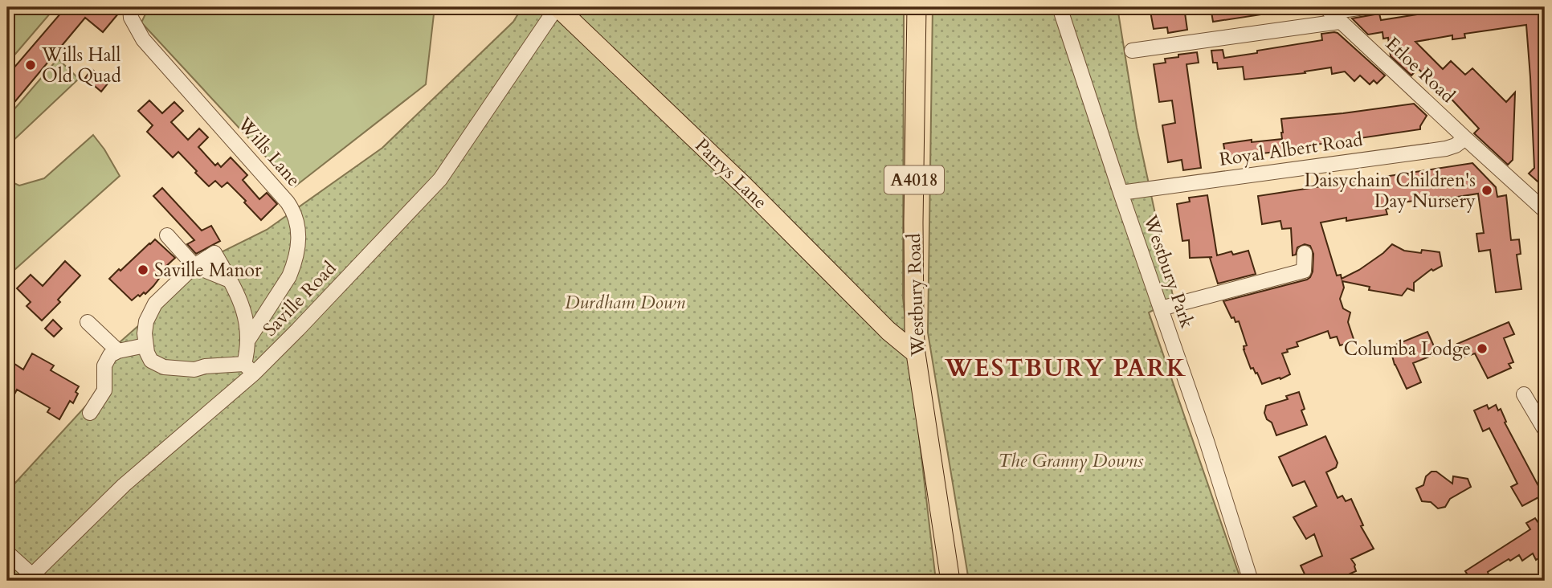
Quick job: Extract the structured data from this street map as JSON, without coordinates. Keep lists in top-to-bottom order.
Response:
{
  "streets": {
    "main road": ["Parrys Lane", "A4018", "Westbury Road"],
    "street": [
      "Etloe Road",
      "Royal Albert Road",
      "Wills Lane",
      "Westbury Park",
      "Saville Road"
    ]
  },
  "crossings": [
    ["Etloe Road", "Royal Albert Road"],
    ["Royal Albert Road", "Westbury Park"],
    ["Parrys Lane", "Westbury Road"],
    ["Parrys Lane", "Saville Road"]
  ],
  "districts": ["WESTBURY PARK"],
  "parks": ["Durdham Down", "The Granny Downs"],
  "places": [
    "Wills Hall Old Quad",
    "Daisychain Children's Day Nursery",
    "Saville Manor",
    "Columba Lodge"
  ]
}
